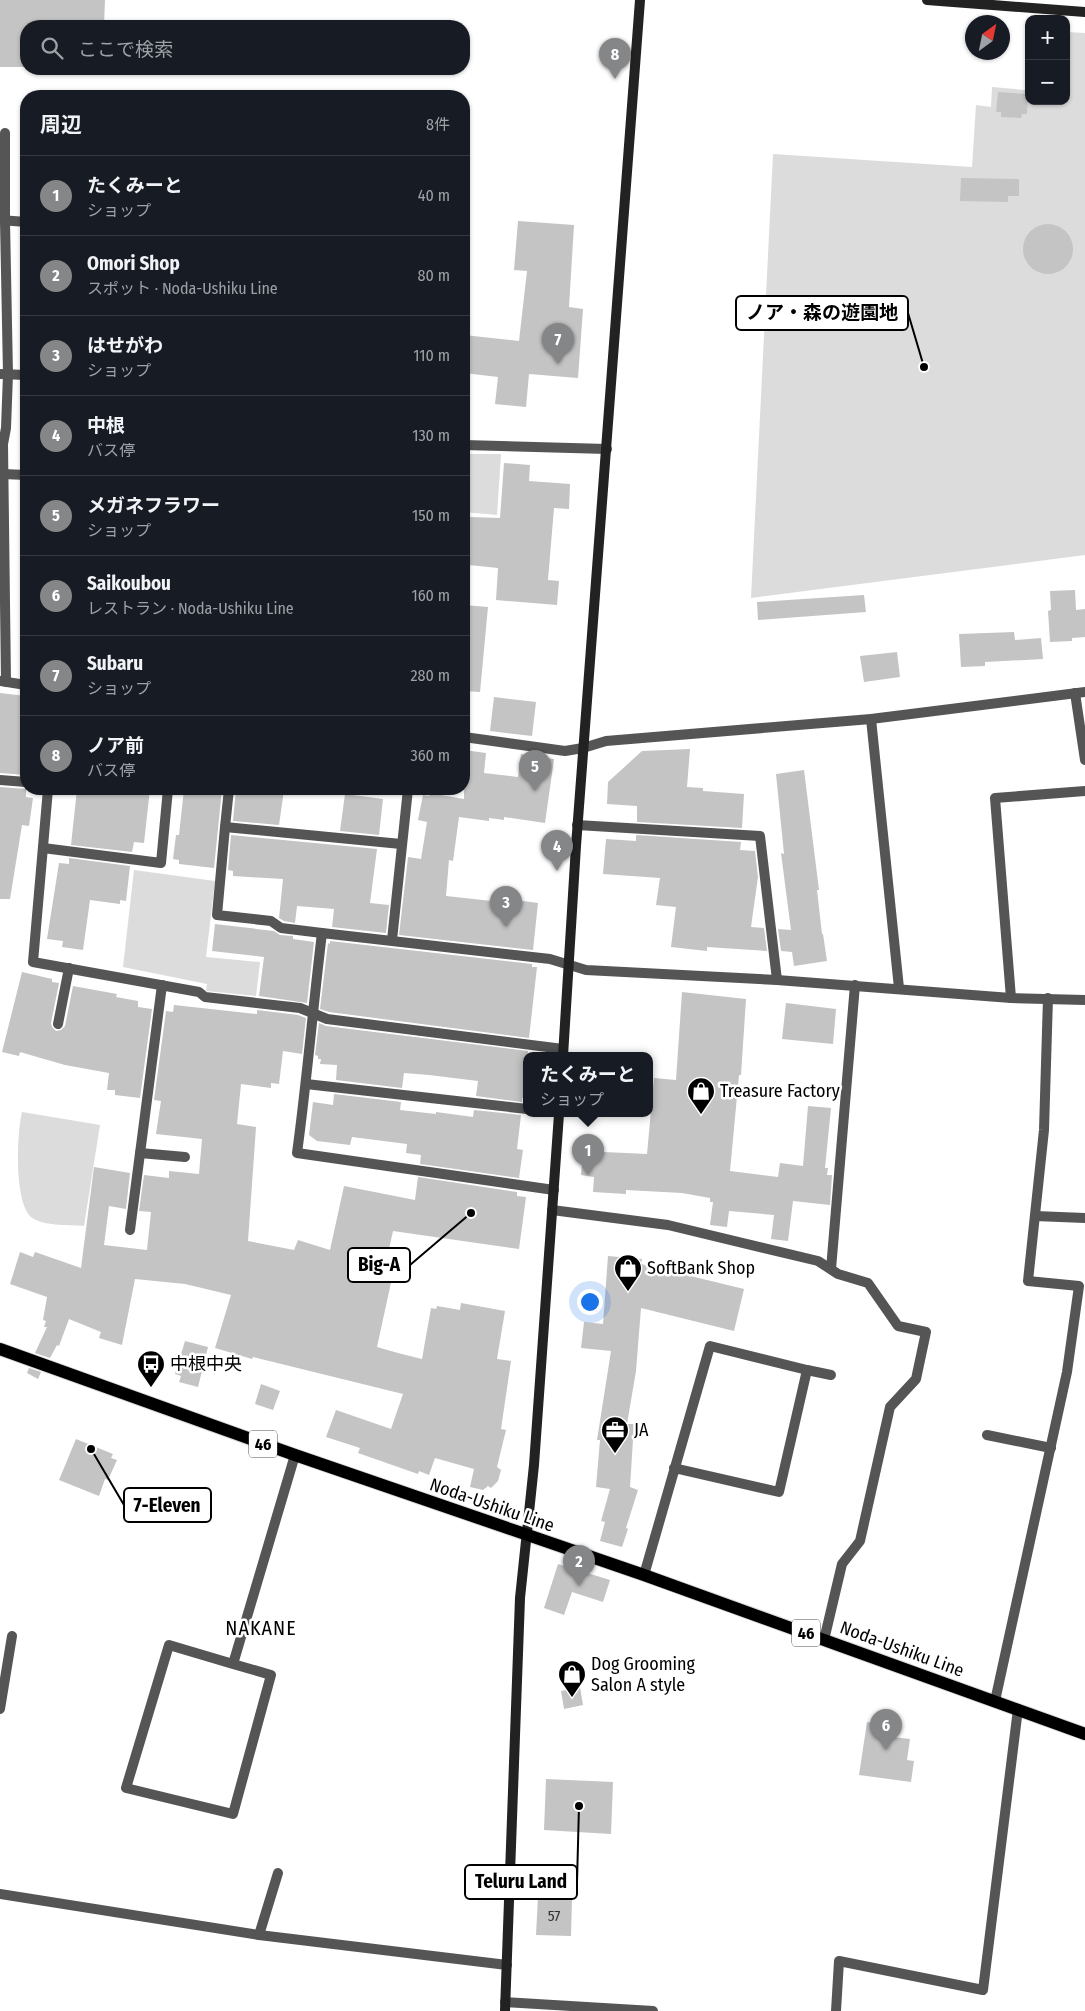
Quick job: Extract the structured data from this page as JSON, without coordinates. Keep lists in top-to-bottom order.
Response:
{
  "streets": {
    "main road": ["46", "Noda-Ushiku Line"]
  },
  "districts": ["NAKANE"],
  "places": {
    "other": [
      "ノア・森の遊園地",
      "Big-A",
      "7-Eleven",
      "Teluru Land"
    ],
    "shop": ["Treasure Factory", "SoftBank Shop", "Dog Grooming Salon A style"],
    "bus stop": ["中根中央"],
    "office": ["JA"]
  },
  "house_numbers": ["57"],
  "north": "top right",
  "page": {
    "map_buttons": ["+", "−"],
    "search": "ここで検索",
    "pins": [
      "8",
      "7",
      "5",
      "4",
      "3",
      "1",
      "2",
      "6"
    ],
    "heading": ["周辺", "8件"],
    "list": [
      {
        "mark": "1",
        "name": "たくみーと",
        "note": "ショップ",
        "value": "40 m"
      },
      {
        "mark": "2",
        "name": "Omori Shop",
        "note": "スポット · Noda-Ushiku Line",
        "value": "80 m"
      },
      {
        "mark": "3",
        "name": "はせがわ",
        "note": "ショップ",
        "value": "110 m"
      },
      {
        "mark": "4",
        "name": "中根",
        "note": "バス停",
        "value": "130 m"
      },
      {
        "mark": "5",
        "name": "メガネフラワー",
        "note": "ショップ",
        "value": "150 m"
      },
      {
        "mark": "6",
        "name": "Saikoubou",
        "note": "レストラン · Noda-Ushiku Line",
        "value": "160 m"
      },
      {
        "mark": "7",
        "name": "Subaru",
        "note": "ショップ",
        "value": "280 m"
      },
      {
        "mark": "8",
        "name": "ノア前",
        "note": "バス停",
        "value": "360 m"
      }
    ],
    "popup": ["たくみーと", "ショップ"]
  }
}
